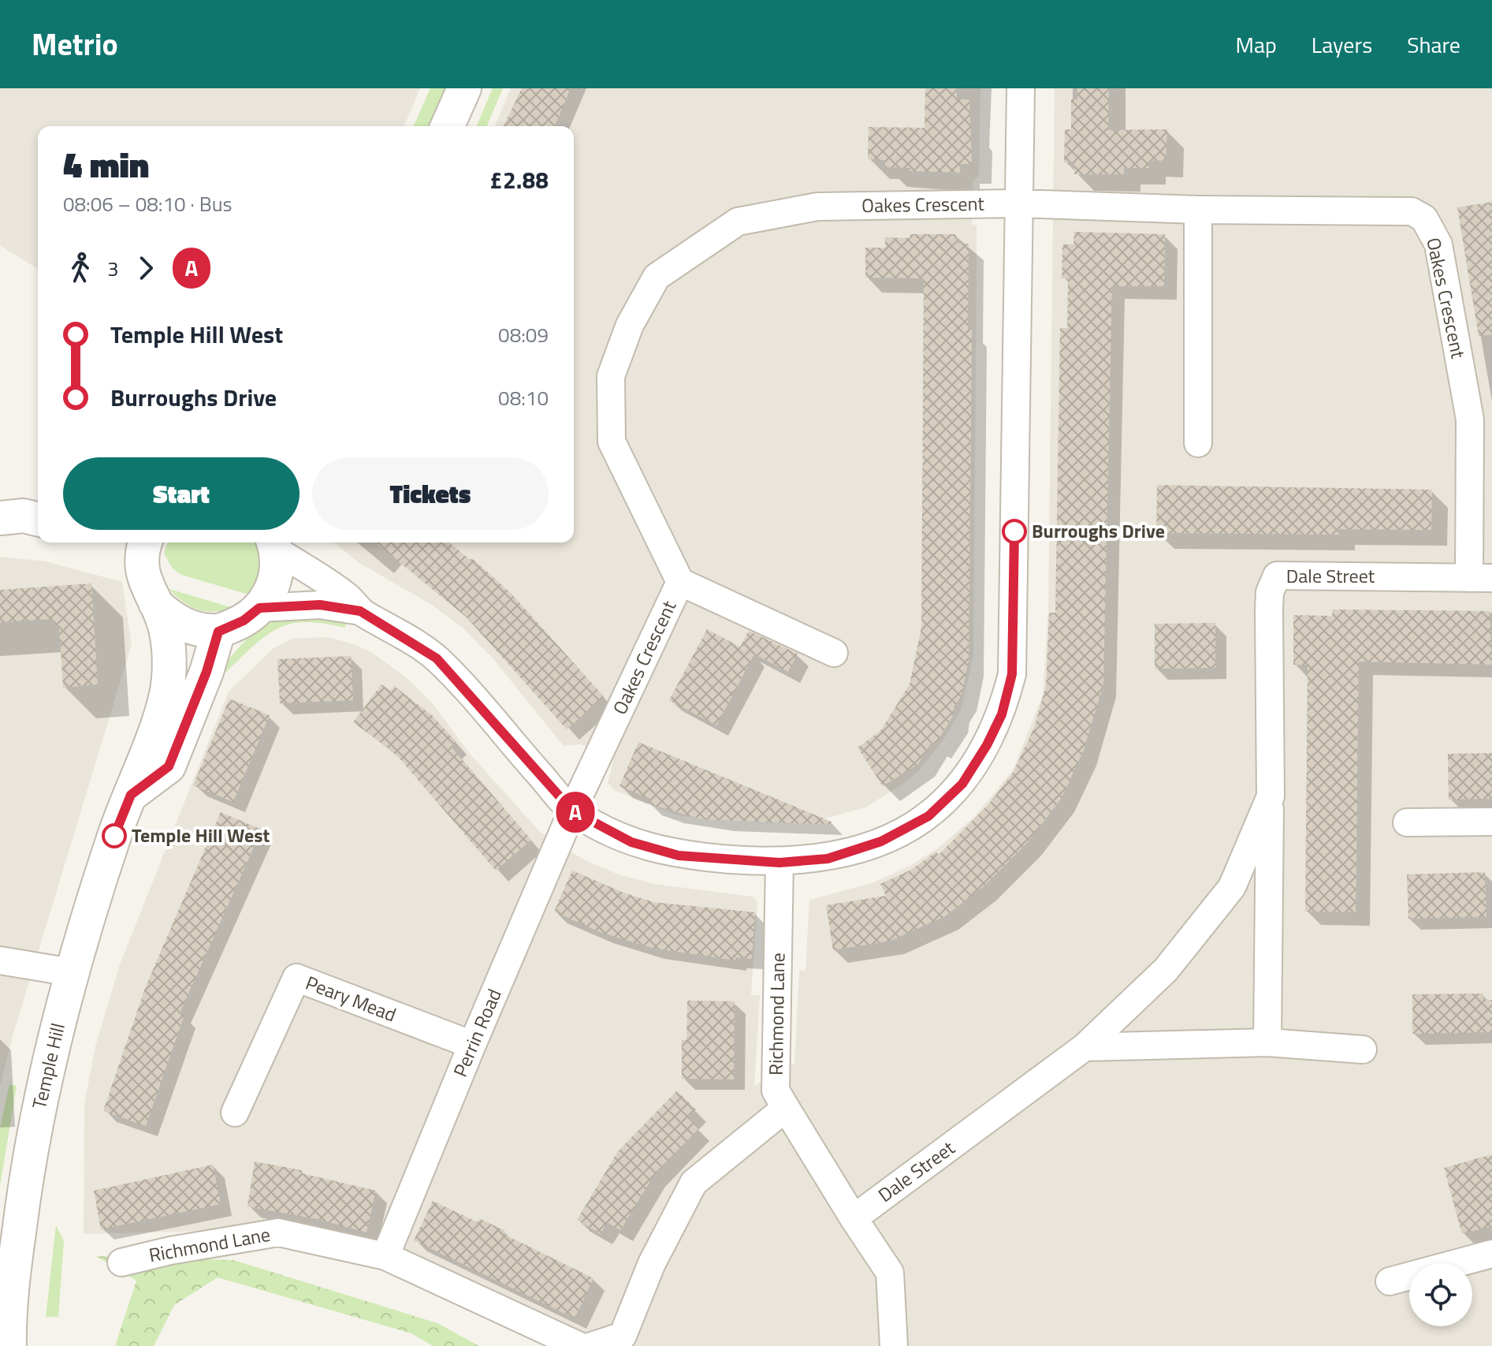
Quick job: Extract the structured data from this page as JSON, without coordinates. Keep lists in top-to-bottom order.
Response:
{
  "streets": {
    "street": [
      "Oakes Crescent",
      "Dale Street",
      "Peary Mead",
      "Richmond Lane",
      "Perrin Road",
      "Temple Hill"
    ]
  },
  "crossings": [
    ["Oakes Crescent", "Dale Street"],
    ["Oakes Crescent", "Perrin Road"],
    ["Peary Mead", "Perrin Road"],
    ["Richmond Lane", "Perrin Road"]
  ],
  "places": ["Burroughs Drive", "Temple Hill West"],
  "lines": ["bus line A"],
  "page": {
    "header": "Metrio",
    "nav": ["Map", "Layers", "Share"],
    "on_map": "A",
    "heading": ["4 min", "08:06 – 08:10 · Bus", "£2.88"],
    "legs": ["3", "A"],
    "list": [
      {
        "name": "Temple Hill West",
        "value": "08:09"
      },
      {
        "name": "Burroughs Drive",
        "value": "08:10"
      }
    ],
    "buttons": ["Start", "Tickets"]
  }
}
